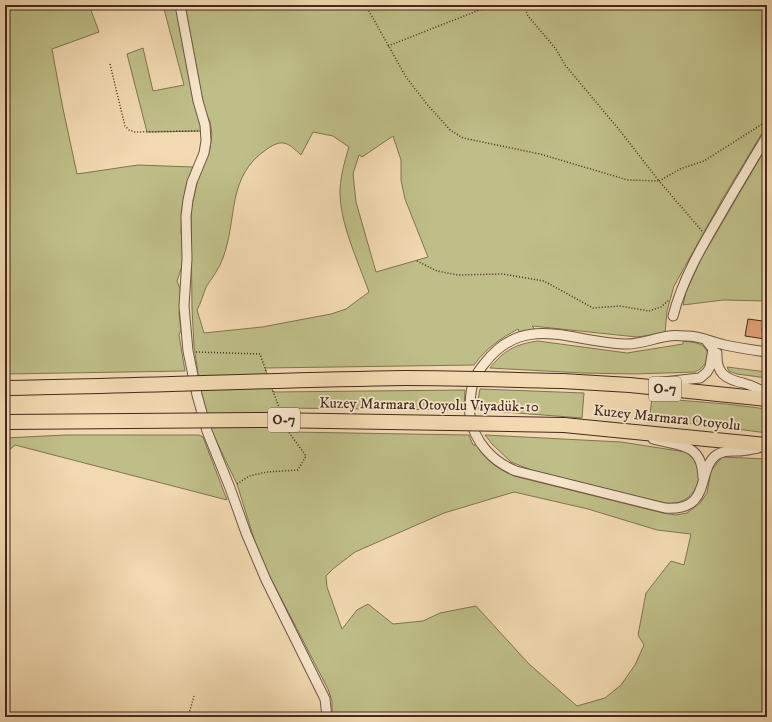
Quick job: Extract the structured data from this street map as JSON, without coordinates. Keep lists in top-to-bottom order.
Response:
{
  "streets": {
    "highway": ["O-7", "Kuzey Marmara Otoyolu Viyadük-10", "Kuzey Marmara Otoyolu"]
  },
  "crossings": [
    ["Kuzey Marmara Otoyolu Viyadük-10", "Kuzey Marmara Otoyolu"]
  ]
}
